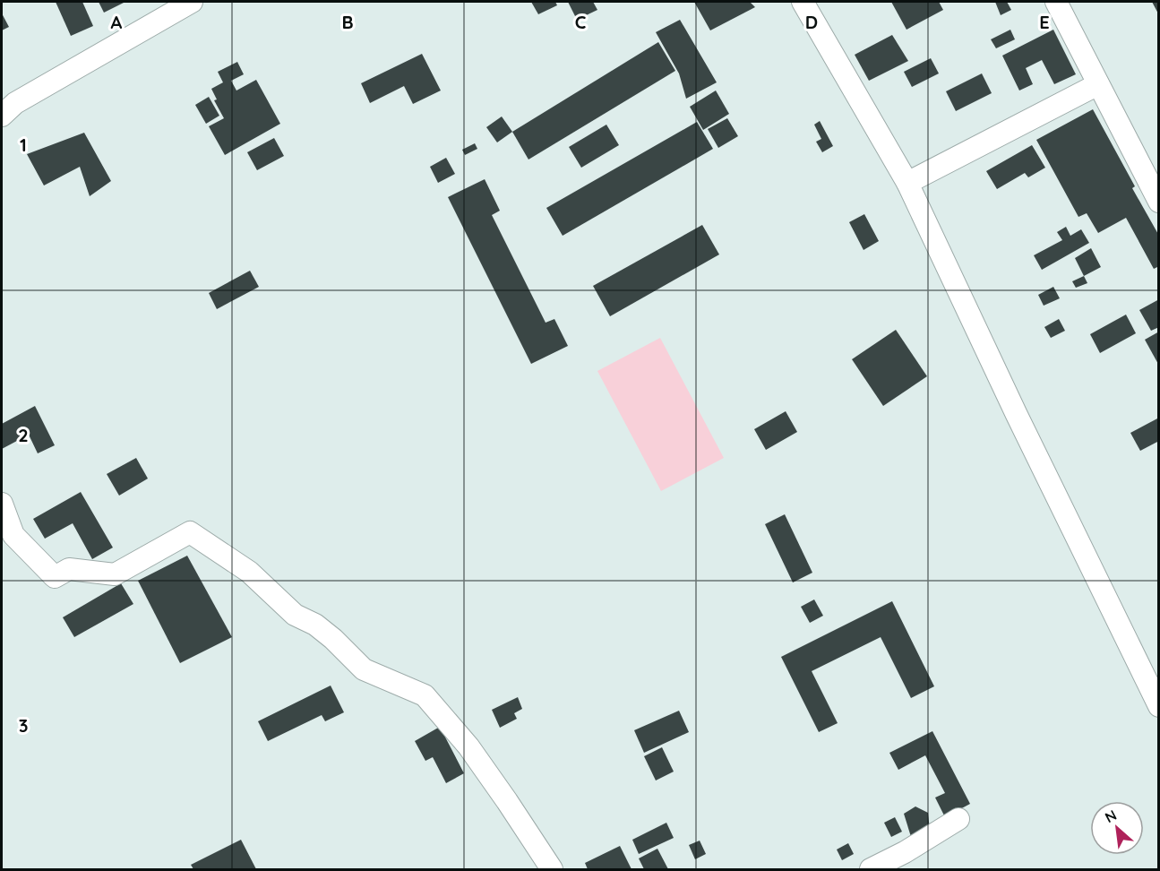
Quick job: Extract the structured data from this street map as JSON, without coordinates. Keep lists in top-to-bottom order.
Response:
{
  "north": "top left",
  "grid": {
    "columns": [
      "A",
      "B",
      "C",
      "D",
      "E"
    ],
    "rows": ["1", "2", "3"]
  }
}
